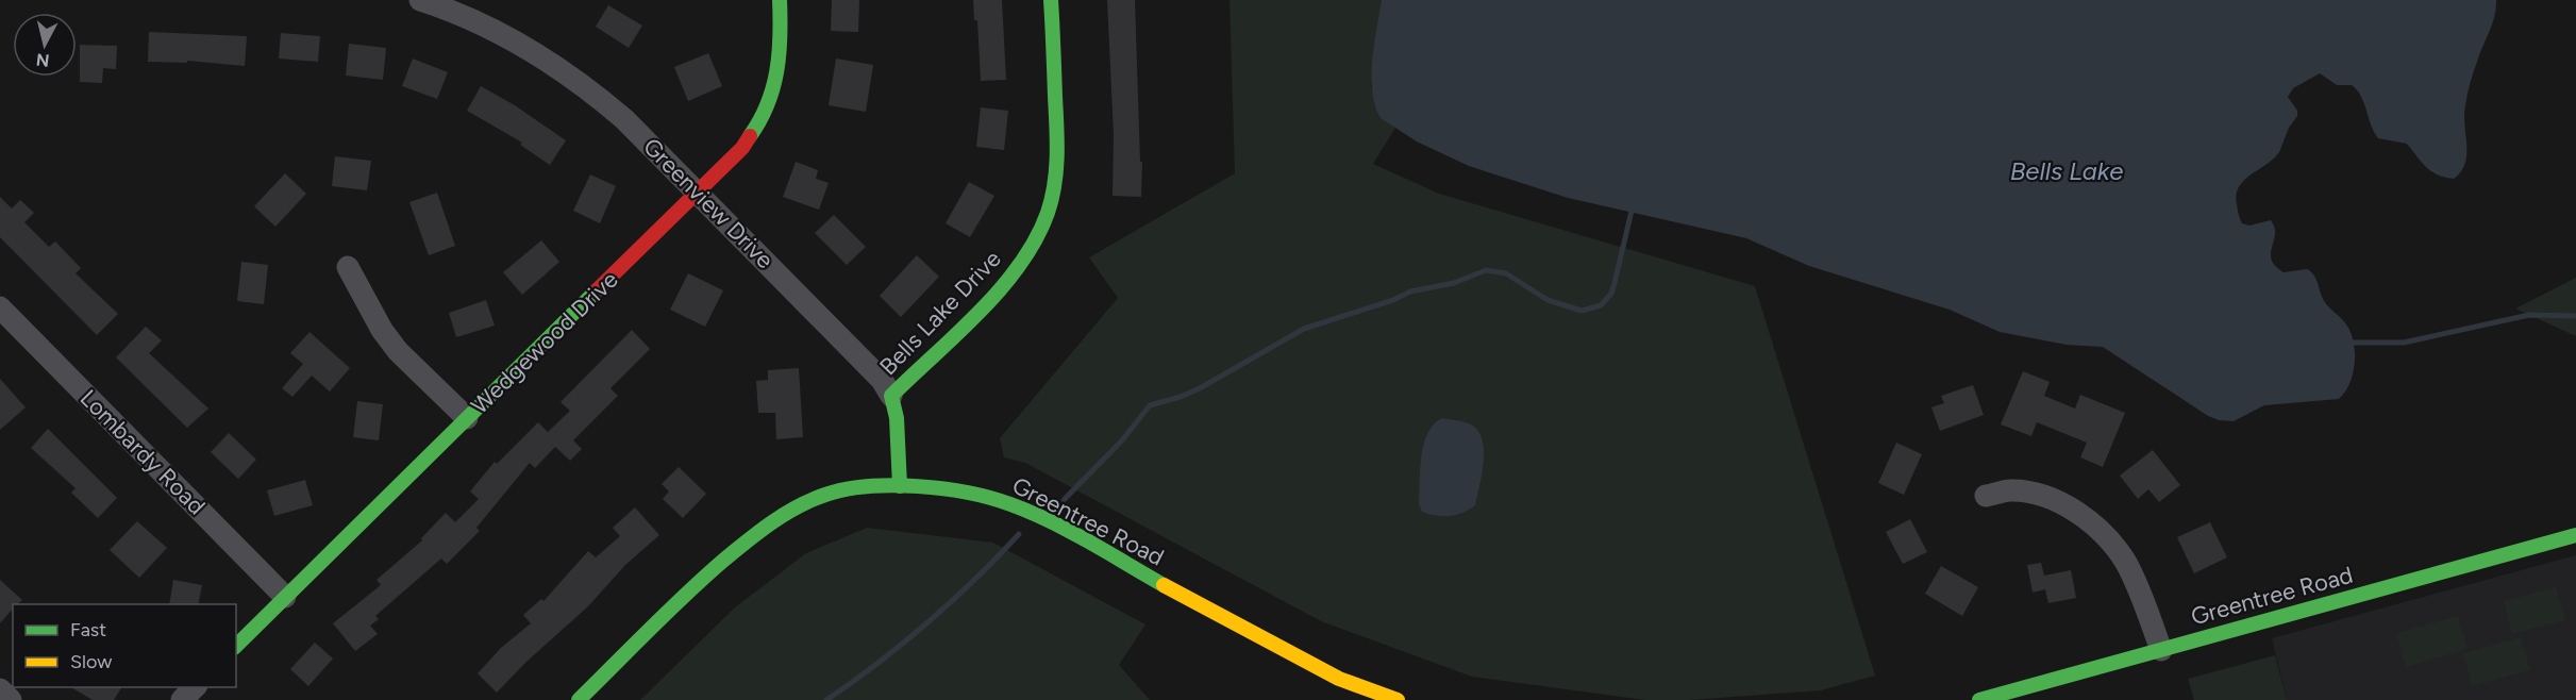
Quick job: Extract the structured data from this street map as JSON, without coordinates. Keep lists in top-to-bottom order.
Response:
{
  "streets": {
    "street": [
      "Greenview Drive",
      "Bells Lake Drive",
      "Wedgewood Drive",
      "Lombardy Road",
      "Greentree Road"
    ]
  },
  "crossings": [
    ["Greenview Drive", "Bells Lake Drive"],
    ["Greenview Drive", "Wedgewood Drive"],
    ["Greenview Drive", "Greentree Road"],
    ["Wedgewood Drive", "Lombardy Road"]
  ],
  "water": ["Bells Lake"],
  "legend": ["Fast", "Slow"],
  "north": "bottom"
}
